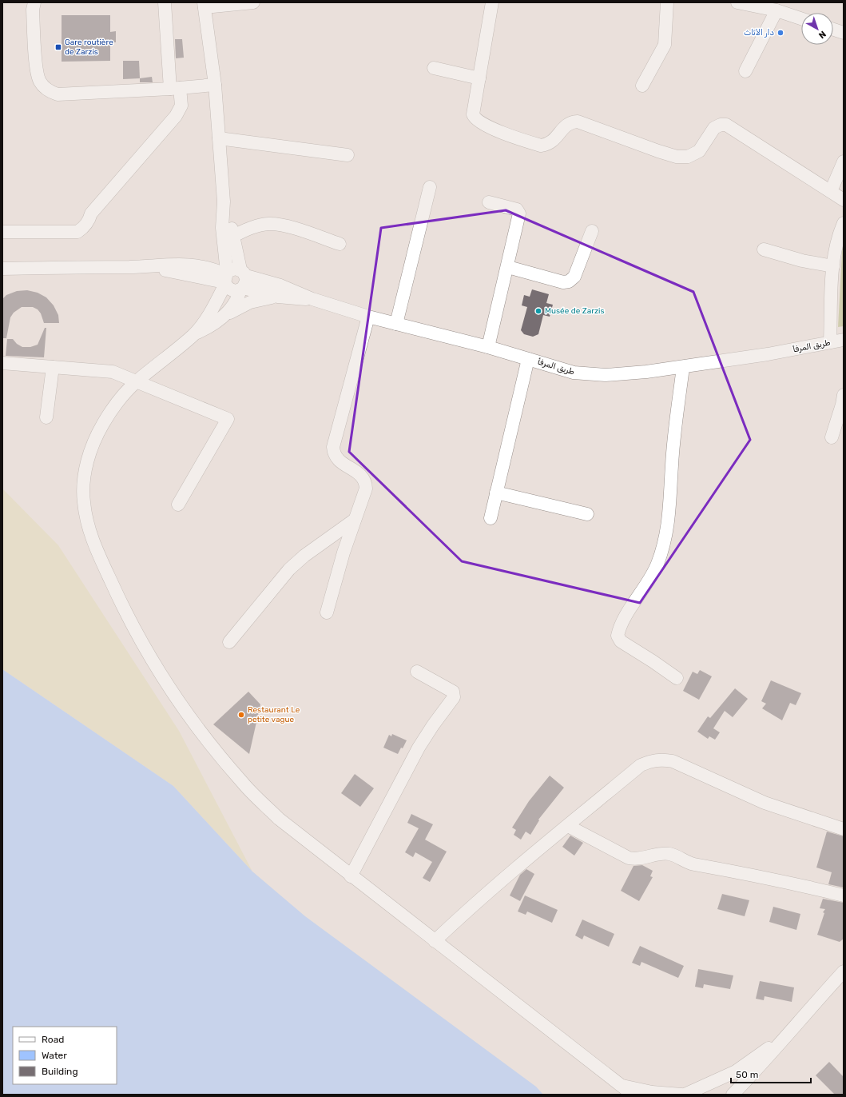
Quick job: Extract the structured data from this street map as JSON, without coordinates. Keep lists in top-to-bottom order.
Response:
{
  "streets": {
    "street": ["طريق المرفأ"]
  },
  "places": {
    "other": ["دار الأثاث", "Musée de Zarzis", "Restaurant Le petite vague"],
    "transit": ["Gare routière de Zarzis"]
  },
  "legend": ["Road", "Water", "Building"],
  "scale_bar": "50 m",
  "north": "bottom right"
}
